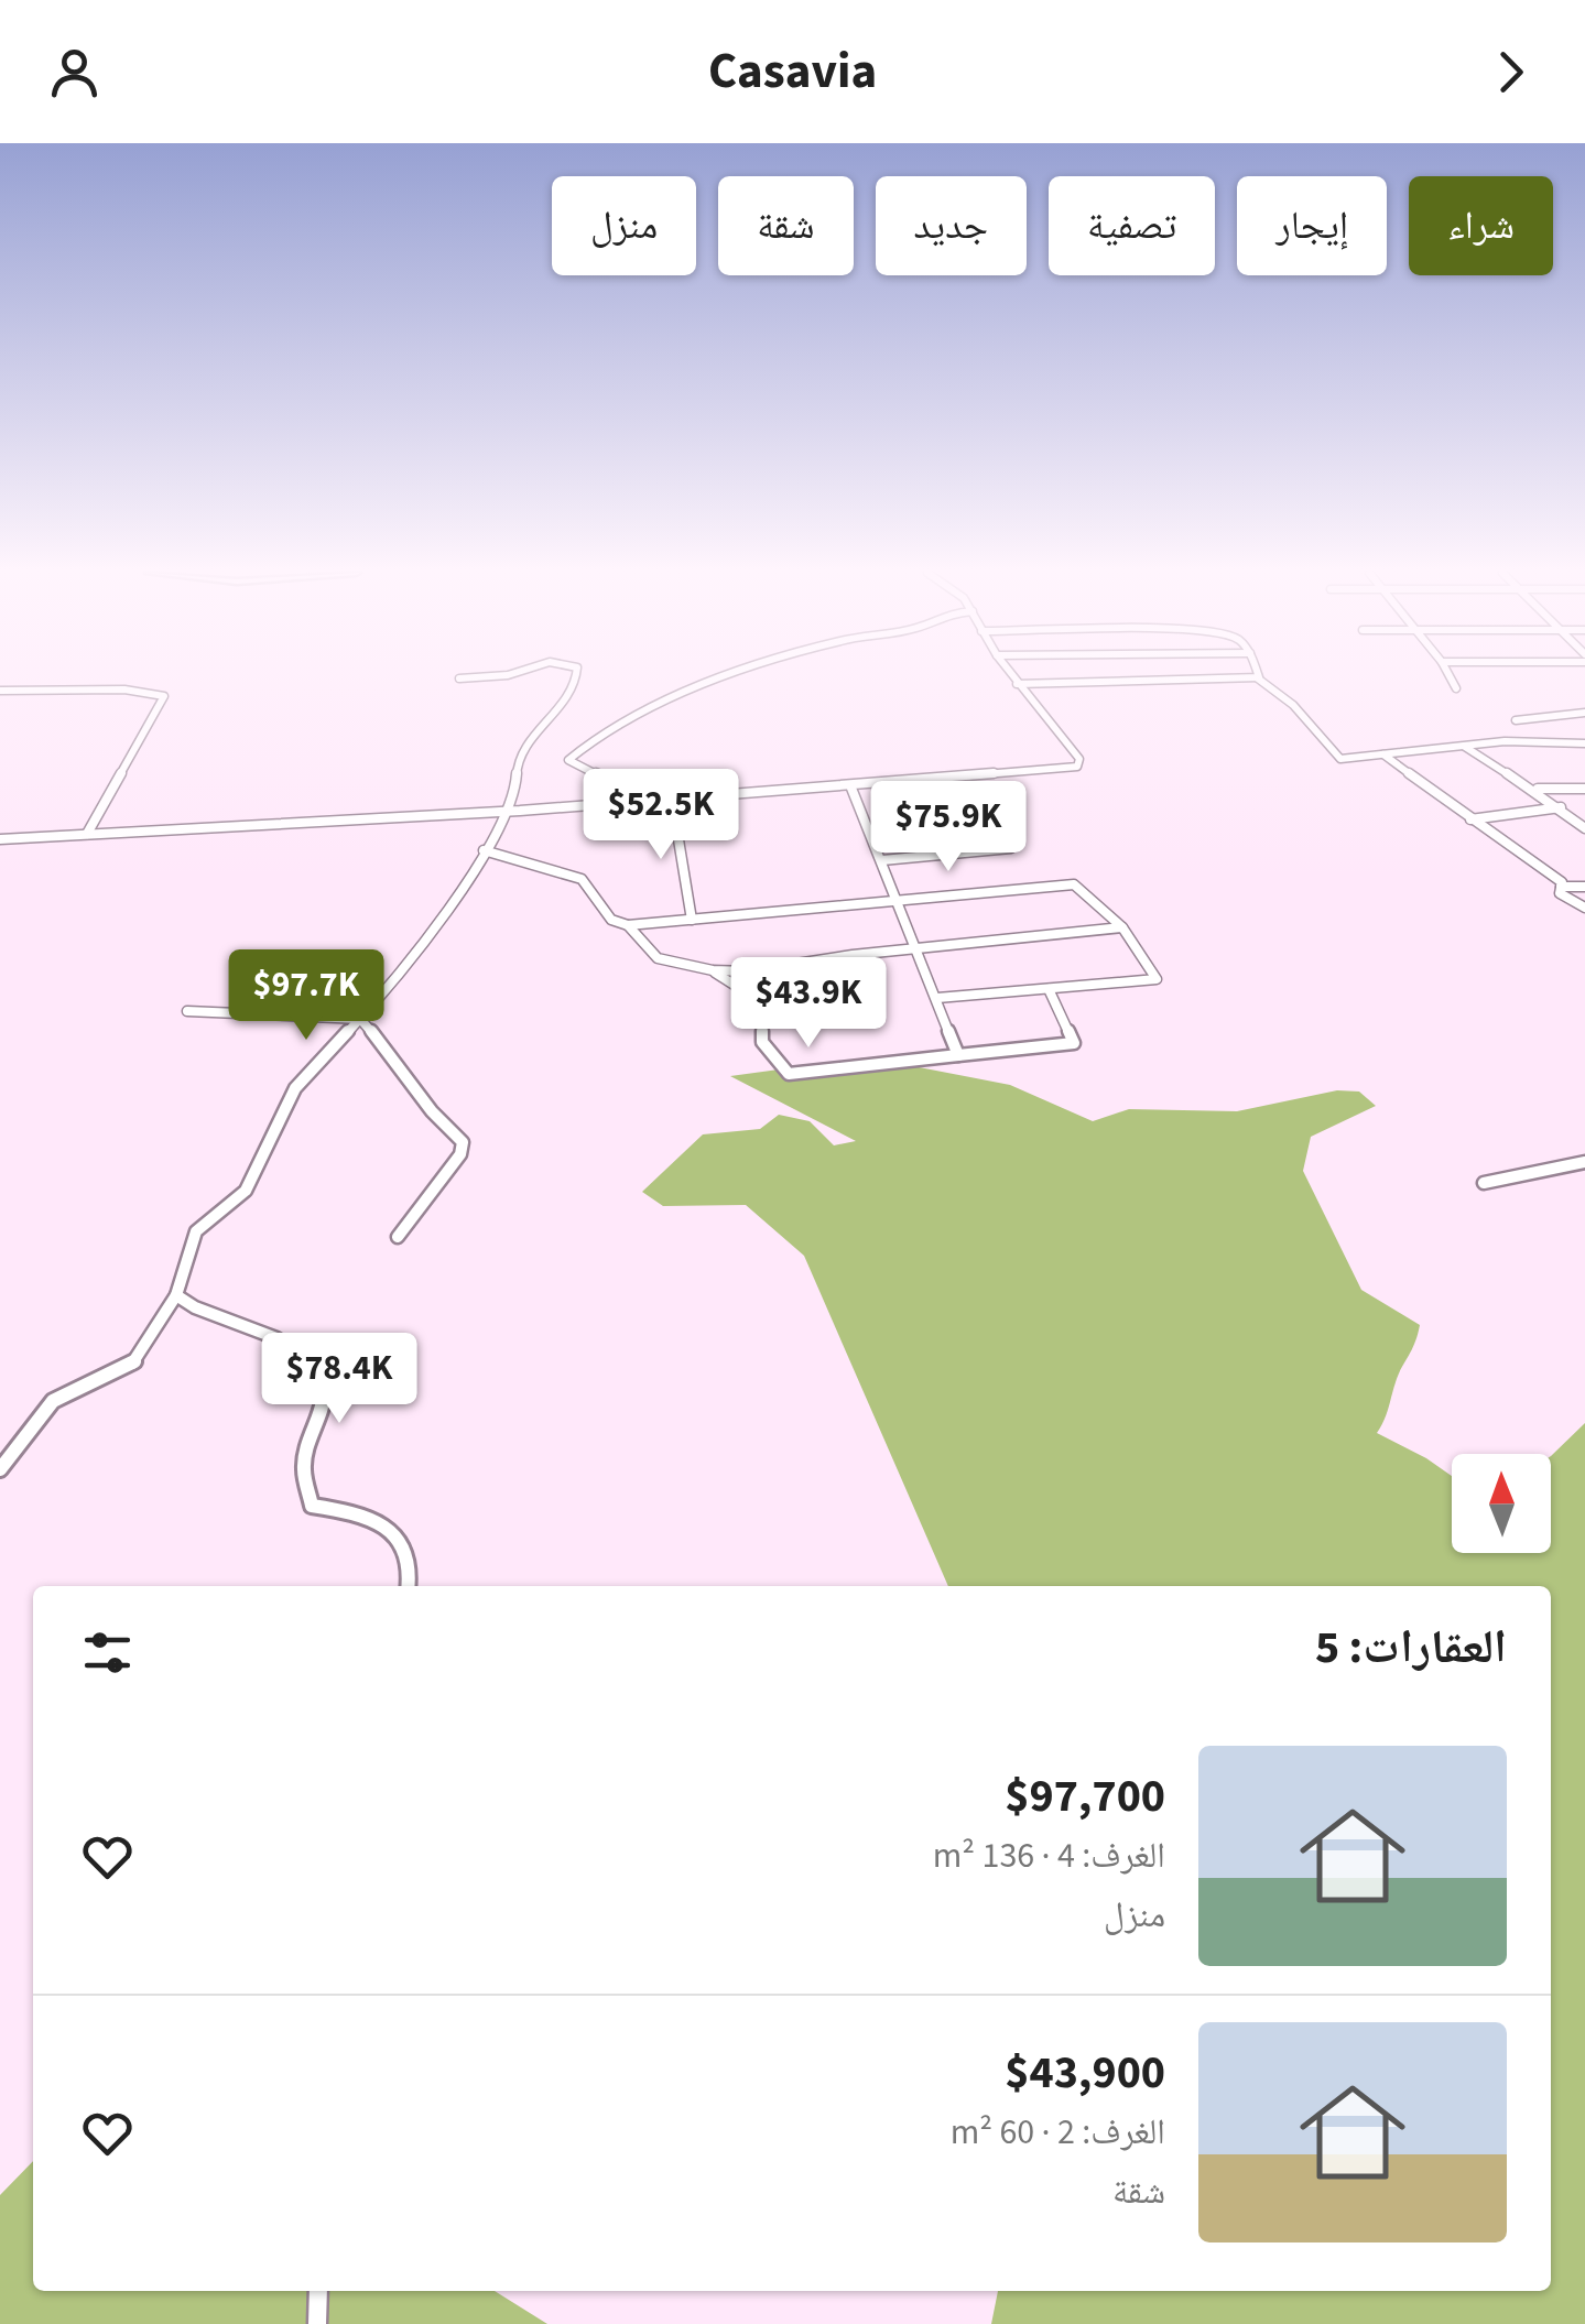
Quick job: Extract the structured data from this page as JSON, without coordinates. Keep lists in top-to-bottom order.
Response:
{
  "north": "top",
  "page": {
    "header": "Casavia",
    "chip": [
      "شراء",
      "إيجار",
      "تصفية",
      "جديد",
      "شقة",
      "منزل"
    ],
    "price": [
      "$52.5K",
      "$75.9K",
      "$97.7K",
      "$43.9K",
      "$78.4K"
    ],
    "heading": "العقارات: 5",
    "list": [
      {
        "name": "$97,700",
        "note": "الغرف: 4 · 136 m² · منزل"
      },
      {
        "name": "$43,900",
        "note": "الغرف: 2 · 60 m² · شقة"
      }
    ]
  }
}
